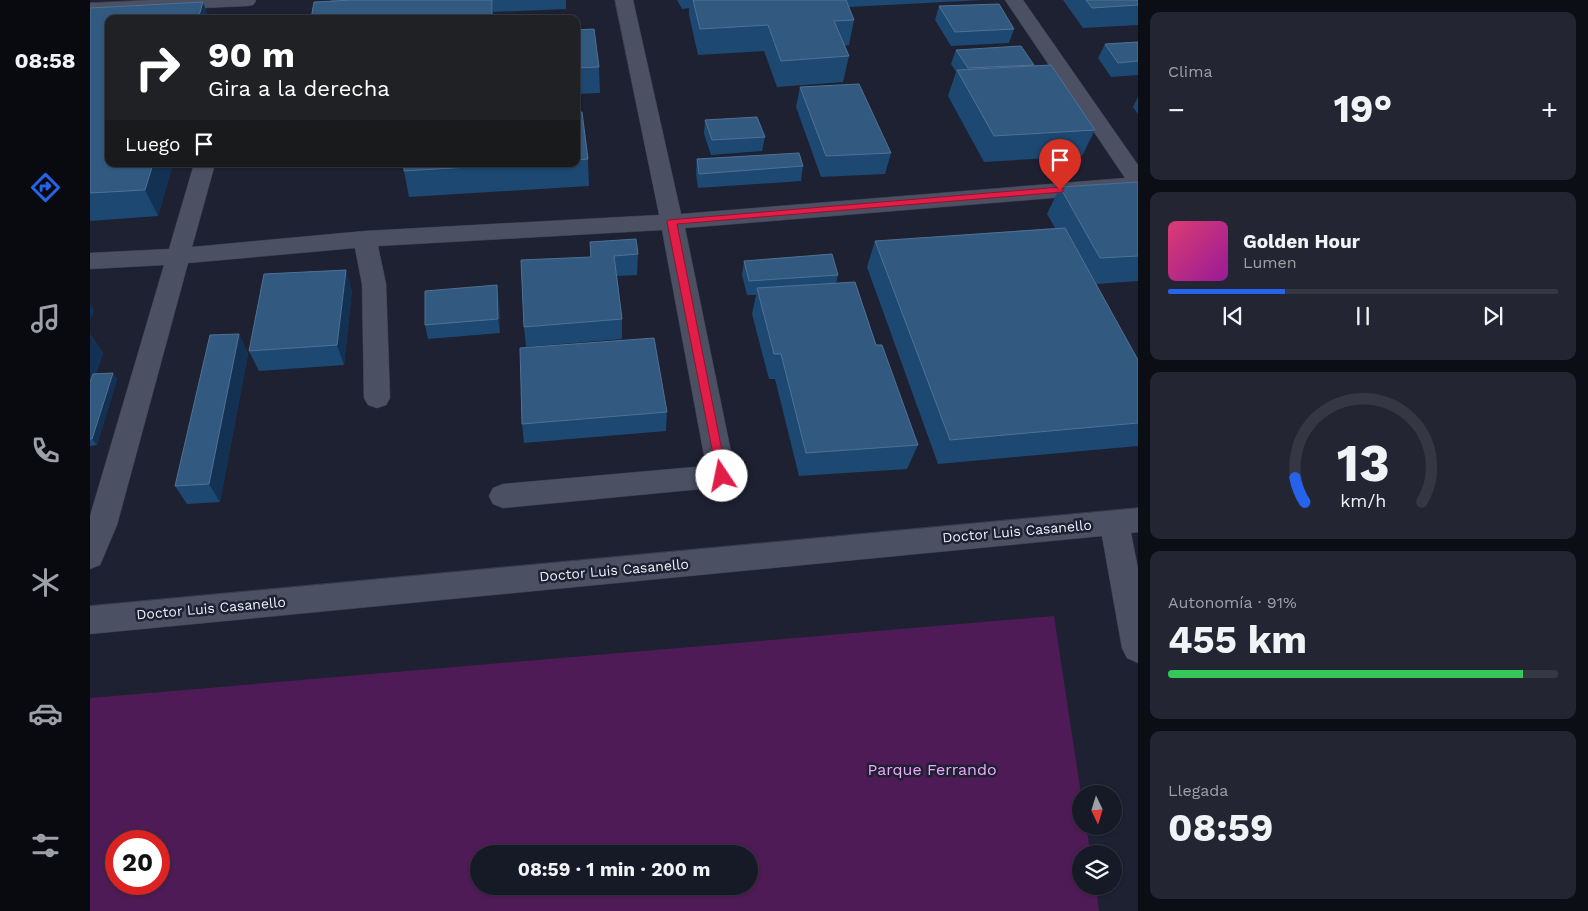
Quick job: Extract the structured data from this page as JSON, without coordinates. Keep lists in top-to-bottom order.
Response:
{
  "streets": {
    "street": ["Doctor Luis Casanello"]
  },
  "parks": ["Parque Ferrando"],
  "north": "bottom",
  "page": {
    "tabs": "08:58",
    "tile": [
      "Clima",
      ["Autonomía · 91%", "455 km"],
      ["Llegada", "08:59"]
    ],
    "turn": ["90 m", "Gira a la derecha"],
    "heat": ["−", "19°", "+"],
    "then": "Luego",
    "song": ["Golden Hour", "Lumen"],
    "limit": "20",
    "trip": "08:59 · 1 min · 200 m",
    "gauge": ["13", "km/h"]
  }
}
